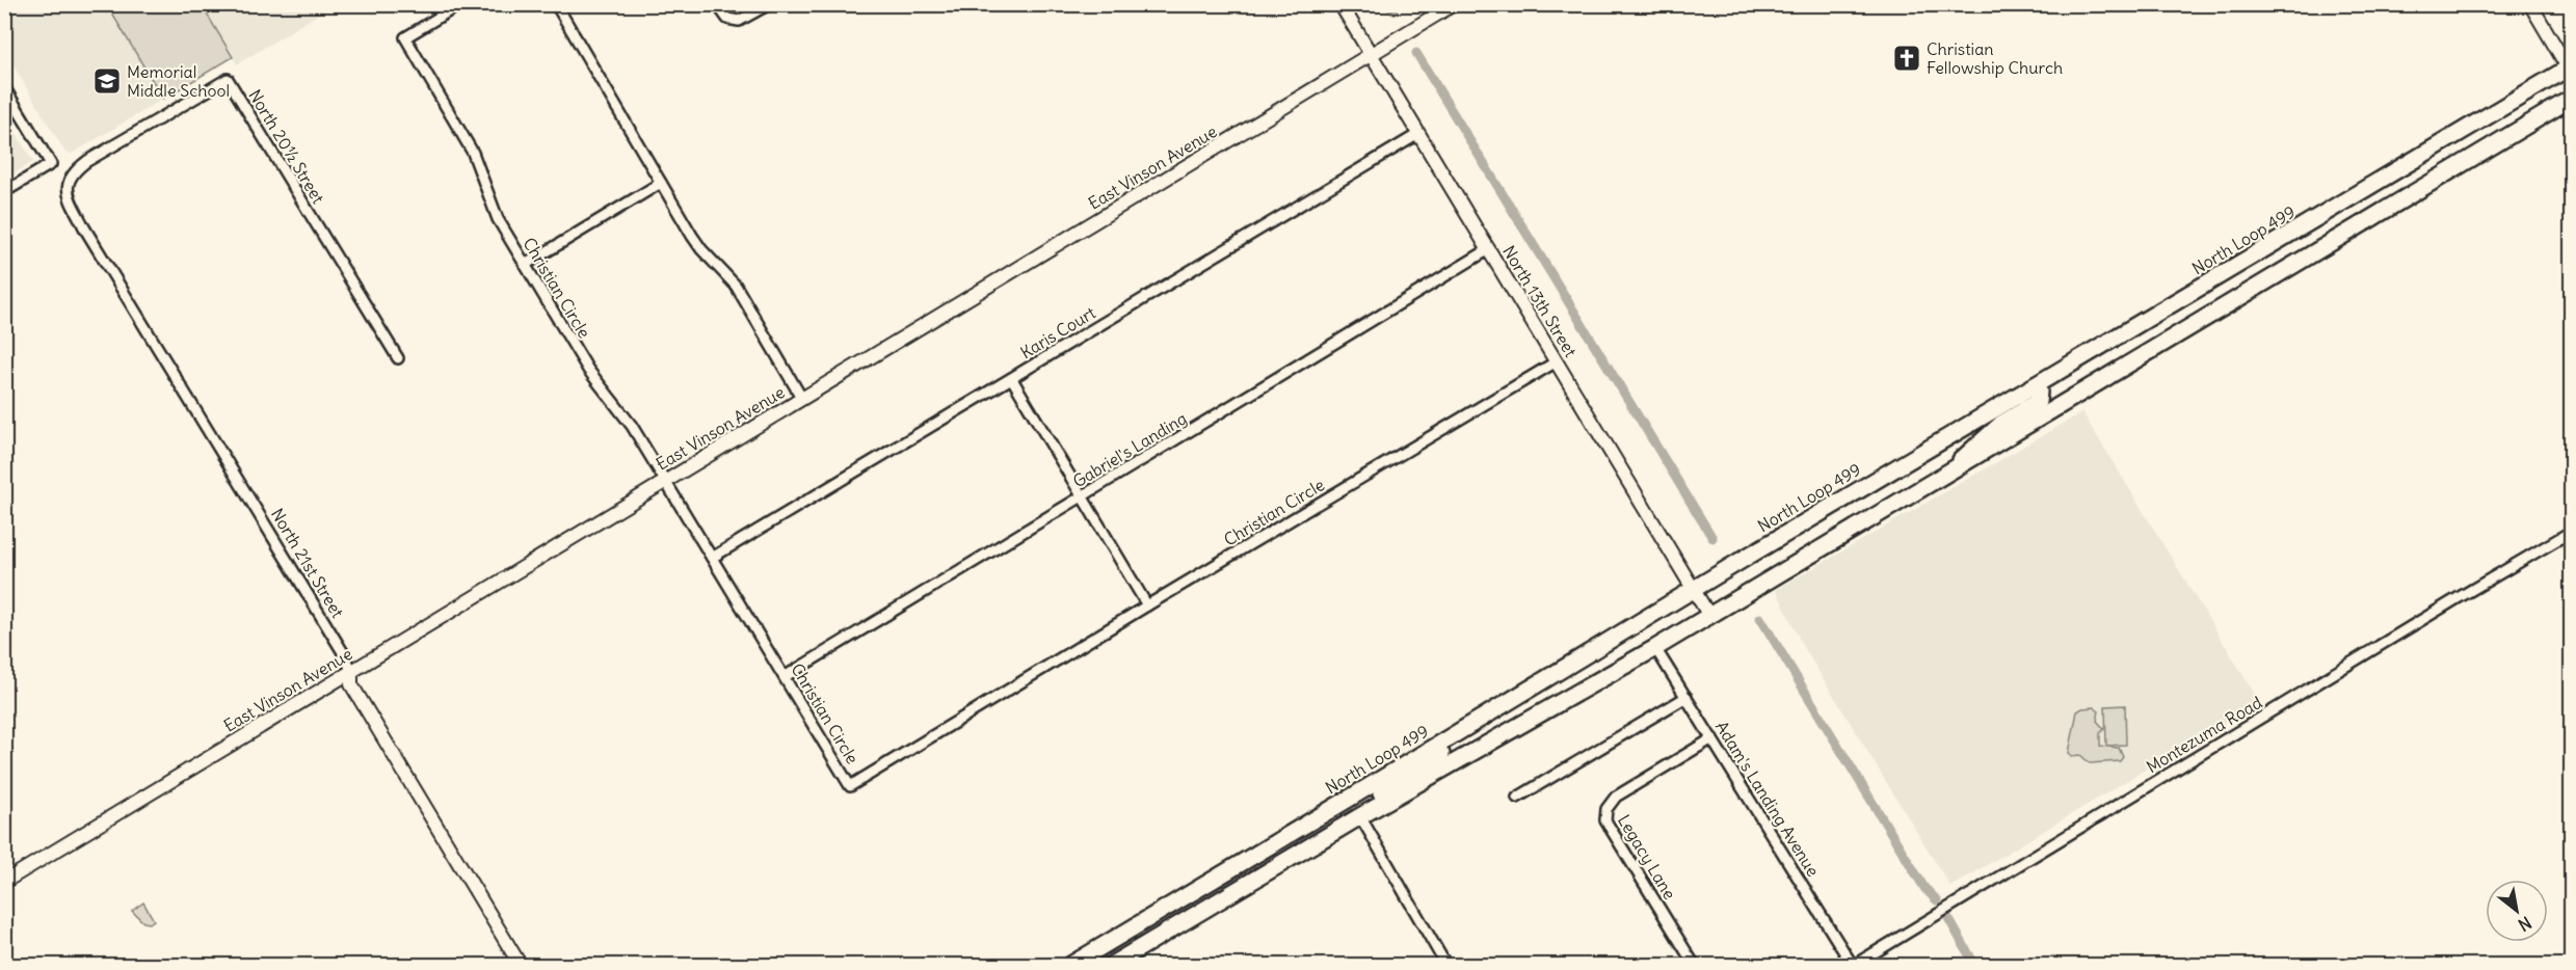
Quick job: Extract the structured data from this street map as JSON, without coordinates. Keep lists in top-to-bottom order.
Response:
{
  "streets": {
    "main road": ["North Loop 499"],
    "street": [
      "North 20½ Street",
      "East Vinson Avenue",
      "Christian Circle",
      "North 13th Street",
      "Karis Court",
      "Gabriel's Landing",
      "North 21st Street",
      "Montezuma Road",
      "Adam's Landing Avenue",
      "Legacy Lane"
    ]
  },
  "crossings": [
    ["North 20½ Street", "North 21st Street"],
    ["East Vinson Avenue", "Christian Circle"],
    ["East Vinson Avenue", "North 13th Street"],
    ["East Vinson Avenue", "North 21st Street"],
    ["North Loop 499", "North 13th Street"],
    ["Christian Circle", "North 13th Street"],
    ["Christian Circle", "Karis Court"],
    ["Christian Circle", "Gabriel's Landing"],
    ["North 13th Street", "Karis Court"],
    ["North 13th Street", "Gabriel's Landing"],
    ["Montezuma Road", "Adam's Landing Avenue"],
    ["Adam's Landing Avenue", "Legacy Lane"]
  ],
  "places": {
    "church": ["Christian Fellowship Church"],
    "school or university": ["Memorial Middle School"]
  },
  "north": "bottom right"
}
